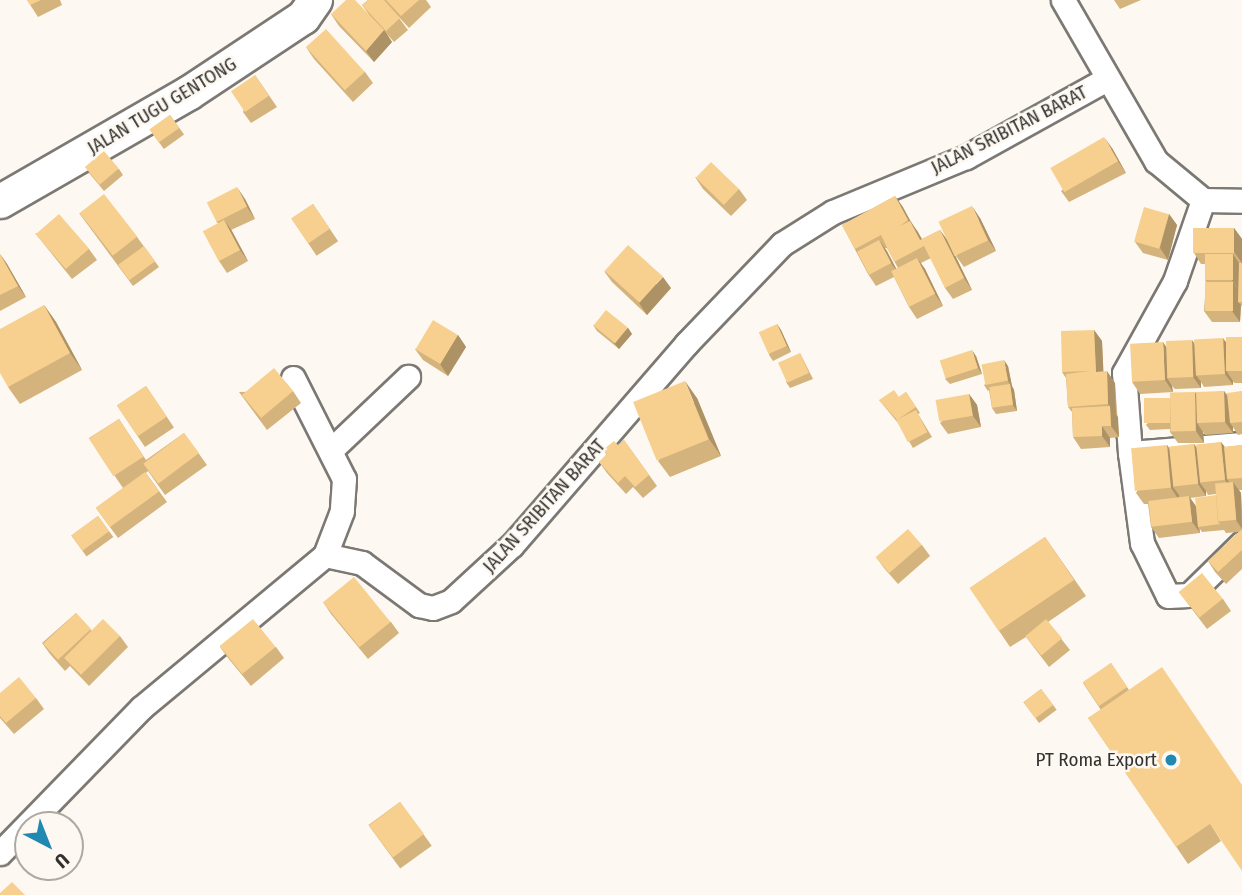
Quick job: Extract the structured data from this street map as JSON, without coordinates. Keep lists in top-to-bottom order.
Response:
{
  "streets": {
    "main road": ["JALAN TUGU GENTONG"],
    "street": ["JALAN SRIBITAN BARAT"]
  },
  "places": ["PT Roma Export"],
  "north": "bottom right"
}
